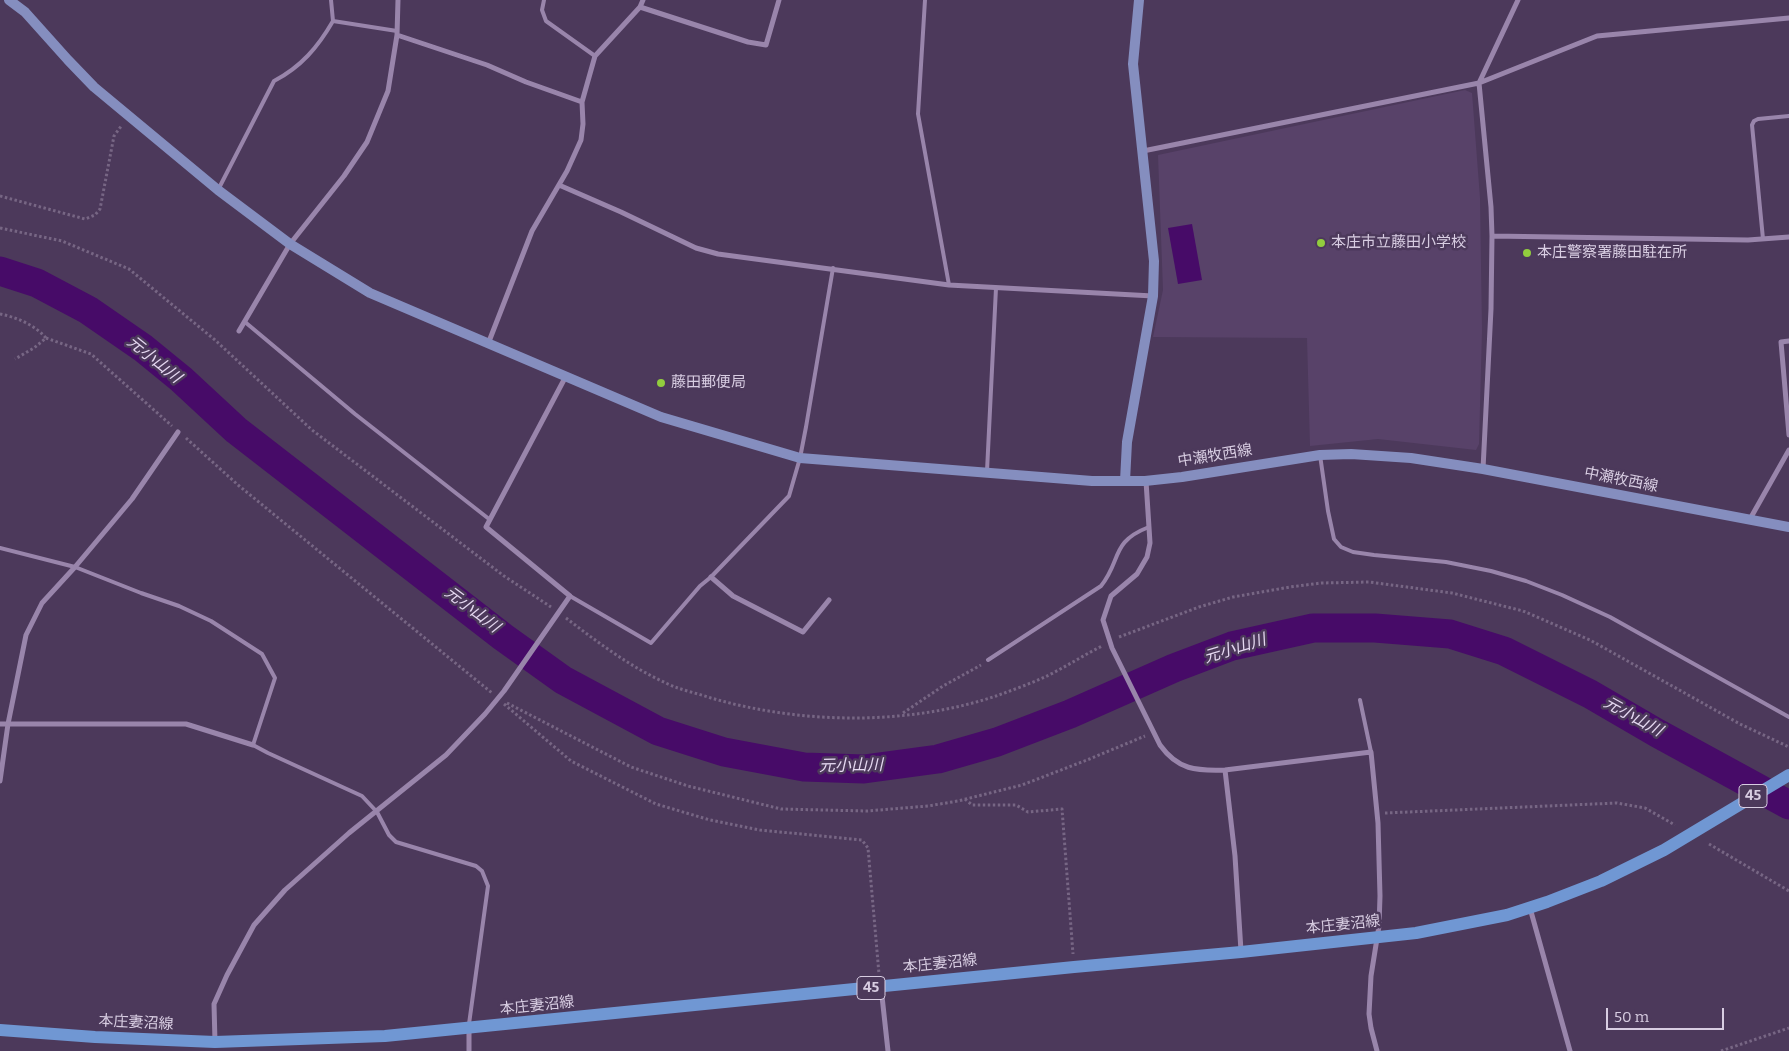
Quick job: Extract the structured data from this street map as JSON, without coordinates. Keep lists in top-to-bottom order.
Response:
{
  "streets": {
    "main road": ["45", "本庄妻沼線"],
    "street": ["中瀬牧西線"]
  },
  "water": ["元小山川"],
  "places": ["本庄市立藤田小学校", "本庄警察署藤田駐在所", "藤田郵便局"],
  "scale_bar": "50 m"
}
